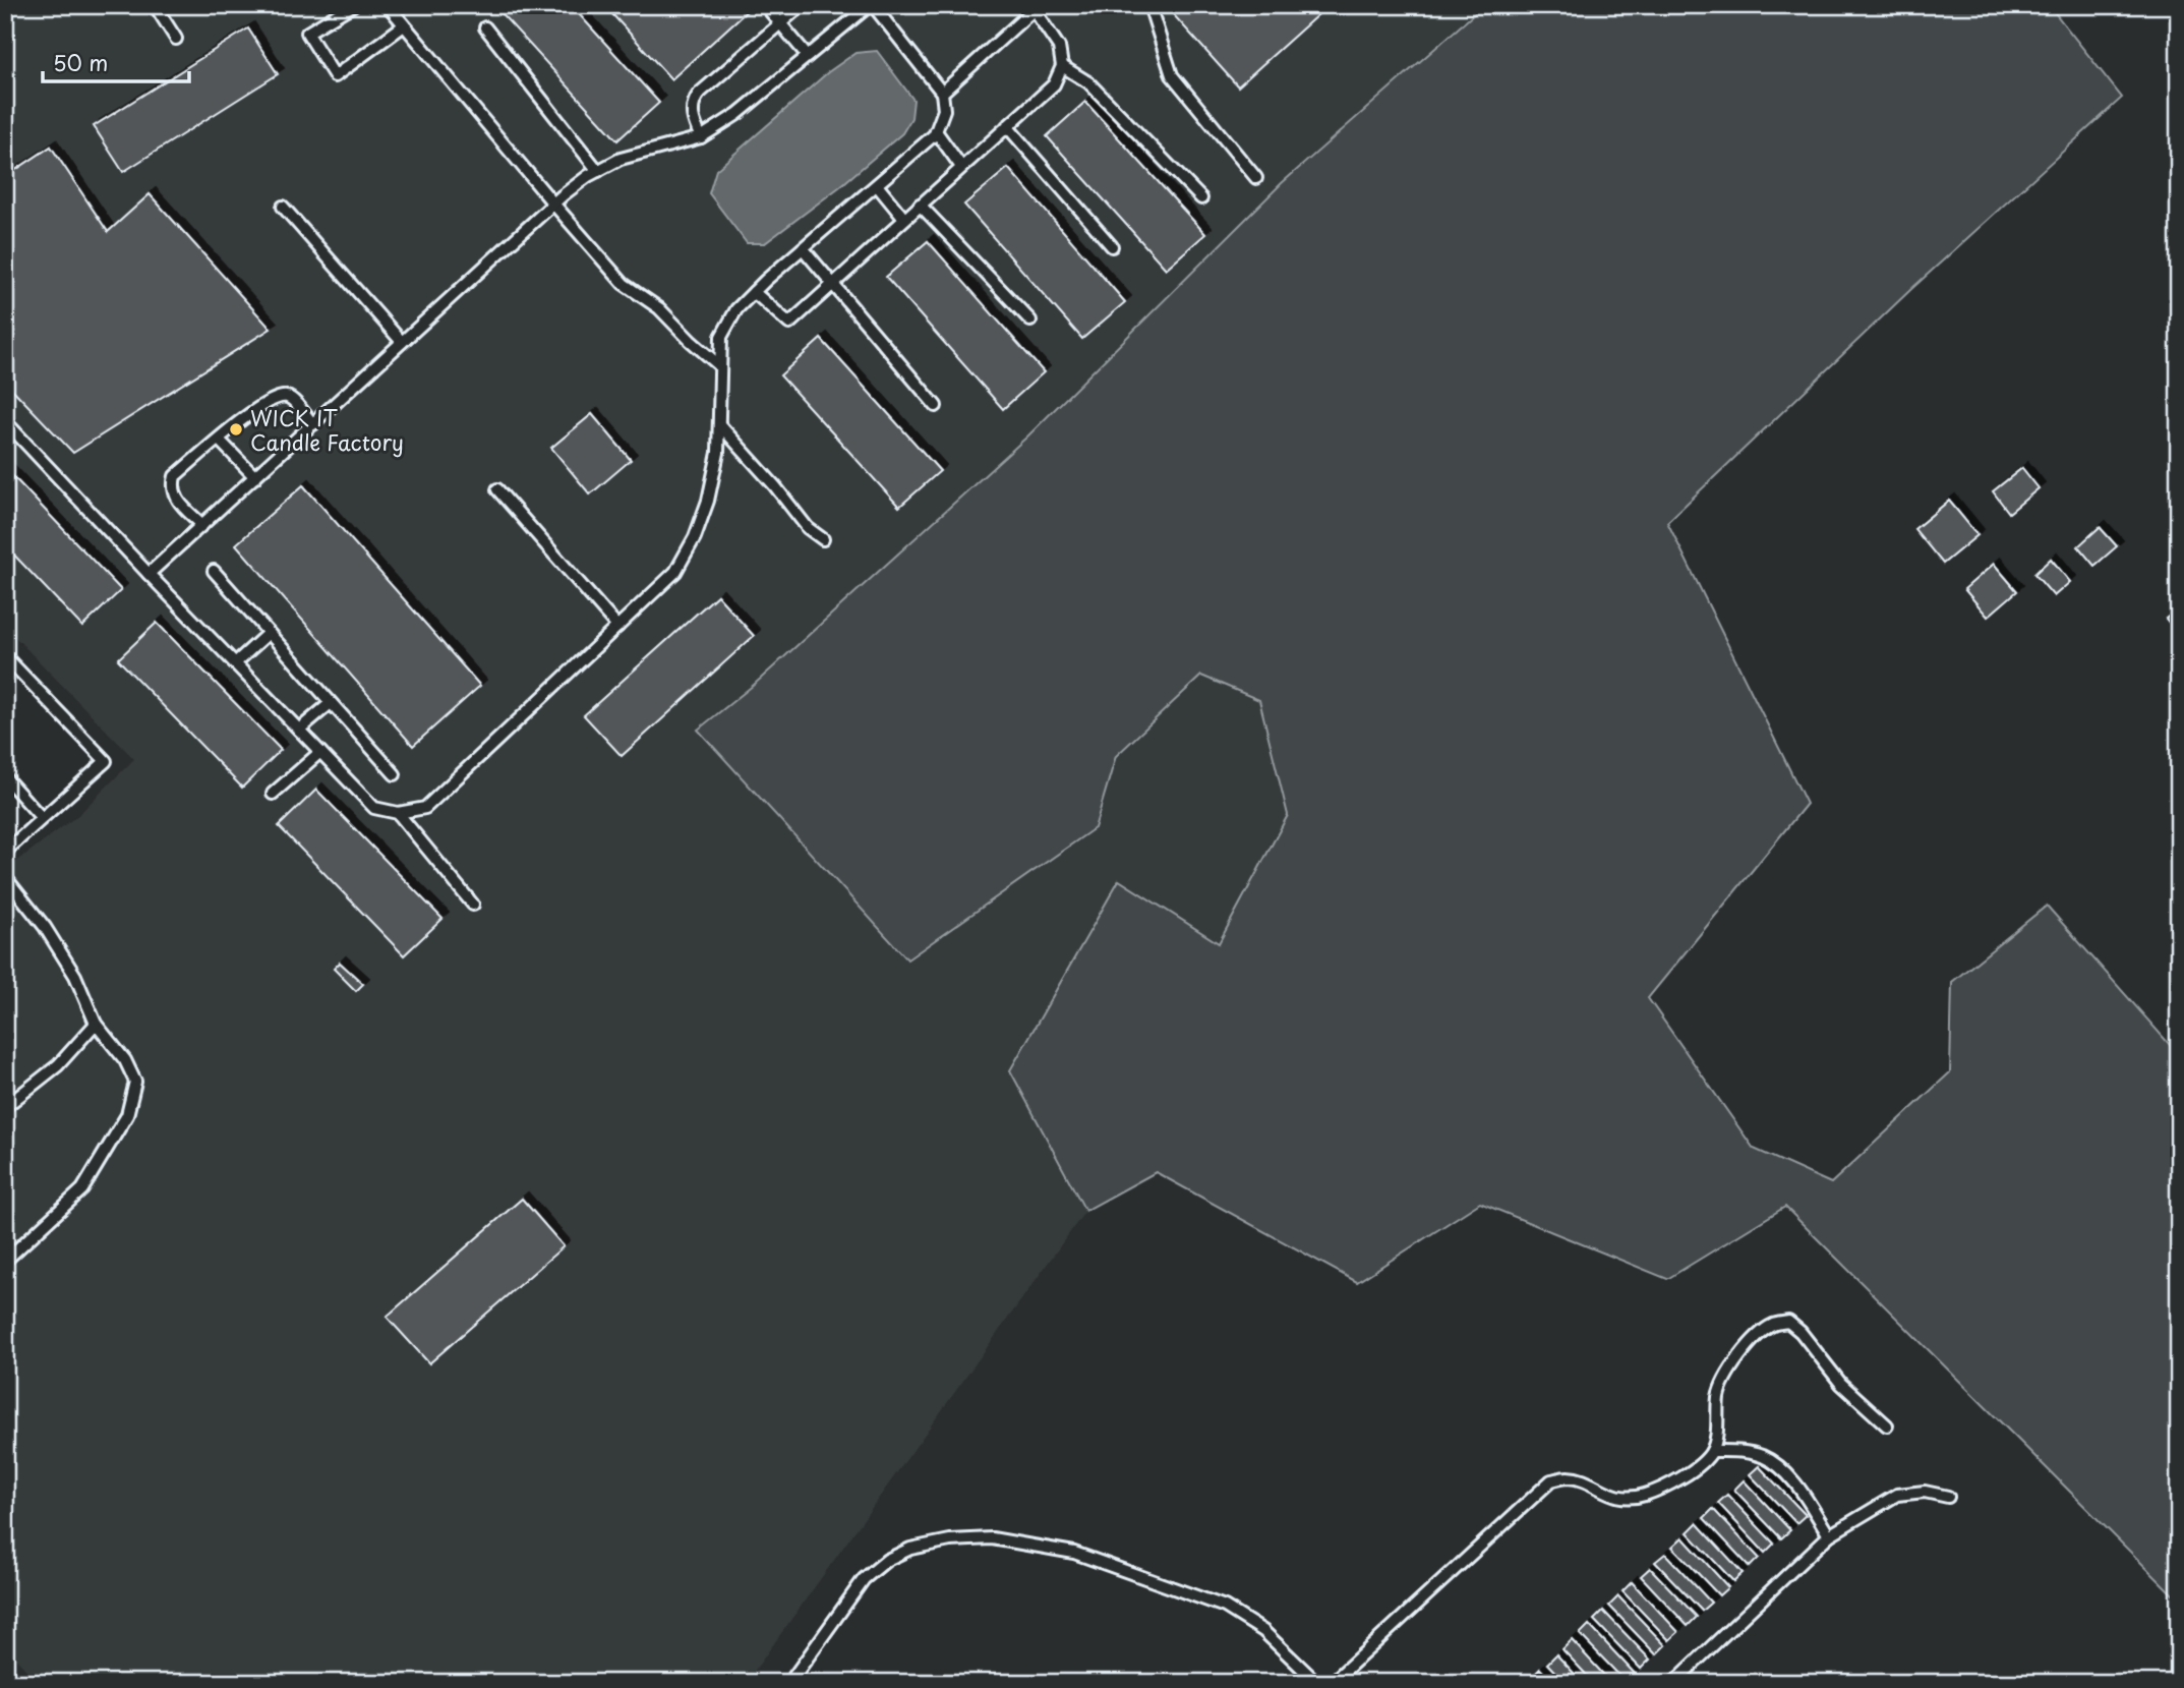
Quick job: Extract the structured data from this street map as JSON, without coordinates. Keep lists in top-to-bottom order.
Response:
{
  "places": ["WICK IT Candle Factory"],
  "scale_bar": "50 m"
}
